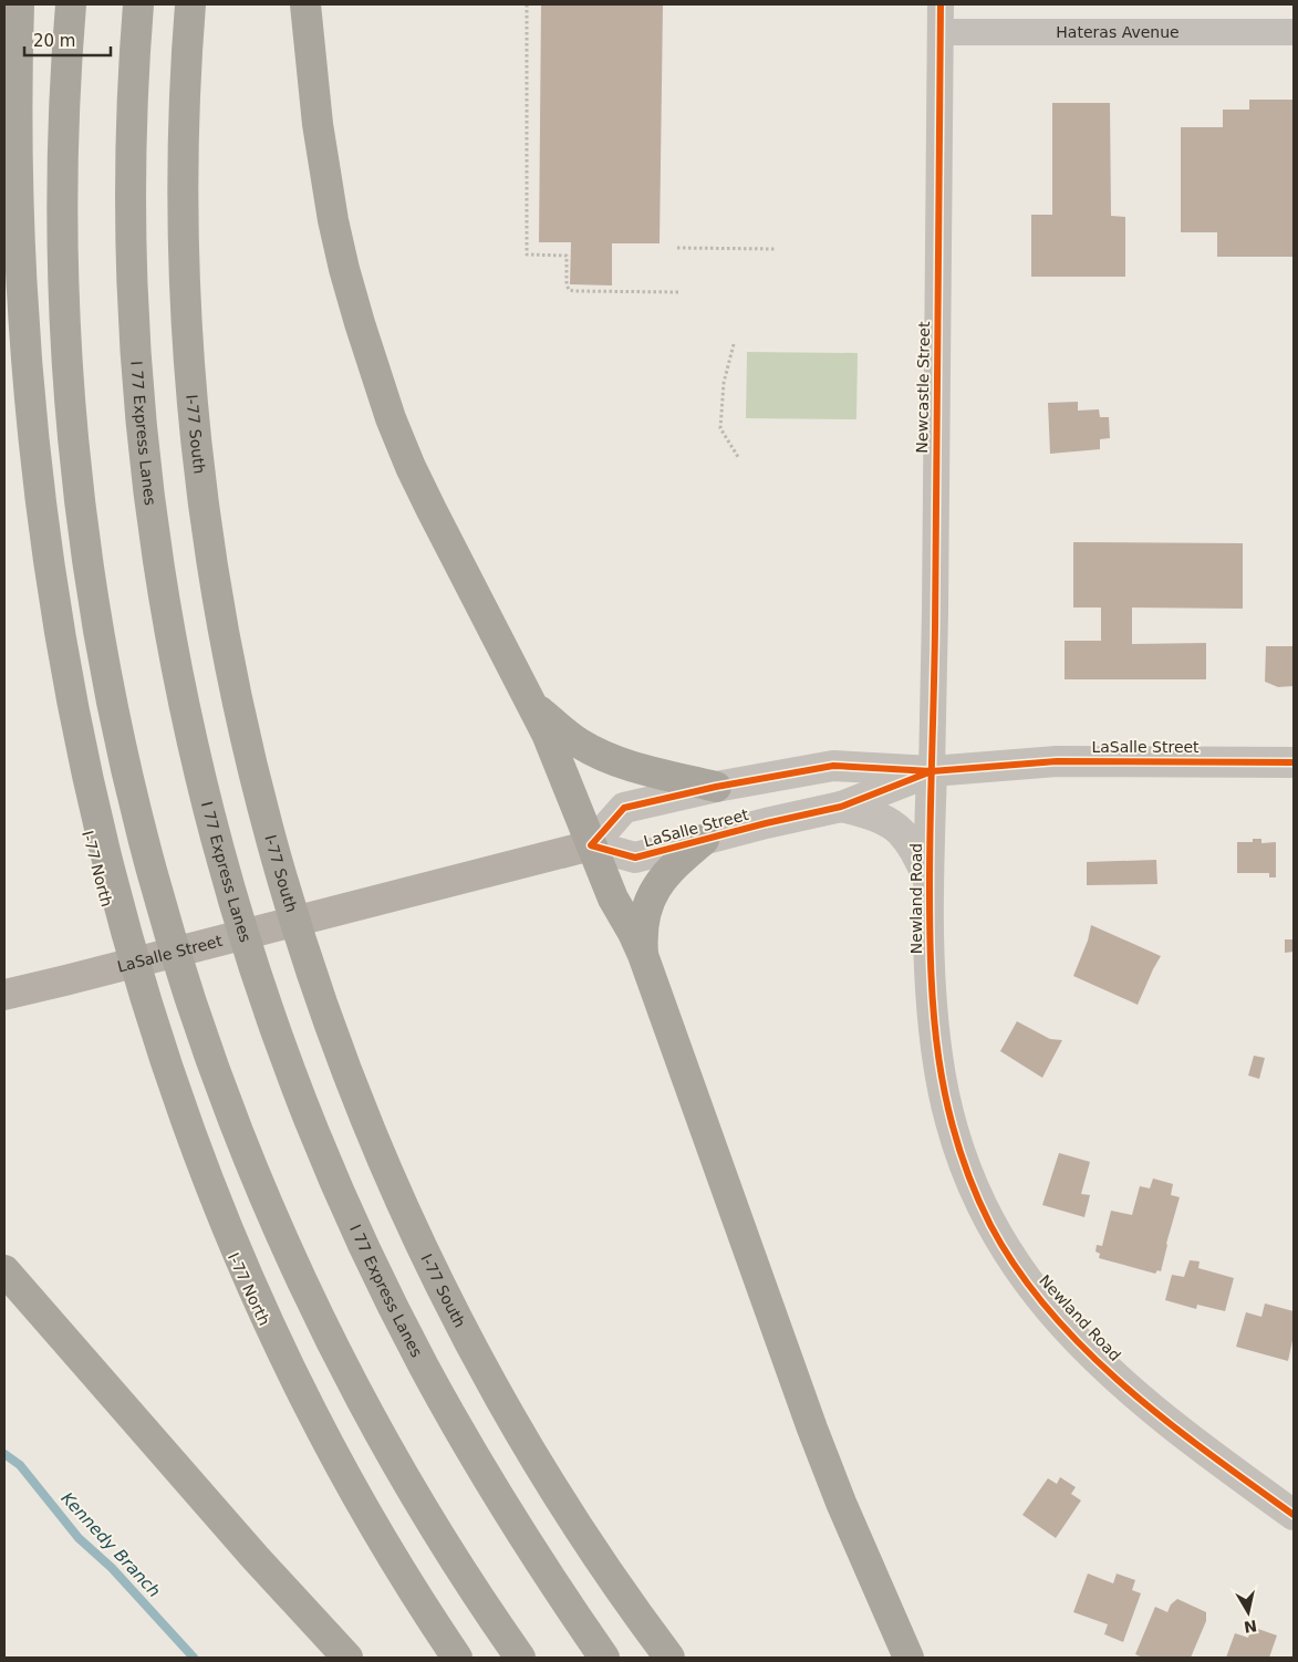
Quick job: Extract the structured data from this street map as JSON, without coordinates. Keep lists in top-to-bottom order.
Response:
{
  "streets": {
    "highway": ["I 77 Express Lanes", "I-77 South", "I-77 North"],
    "main road": ["LaSalle Street"],
    "street": ["Hateras Avenue", "Newcastle Street", "Newland Road"]
  },
  "crossings": [
    ["Hateras Avenue", "Newcastle Street"],
    ["Newcastle Street", "LaSalle Street"],
    ["Newcastle Street", "Newland Road"],
    ["LaSalle Street", "Newland Road"]
  ],
  "water": ["Kennedy Branch"],
  "scale_bar": "20 m",
  "north": "bottom"
}
